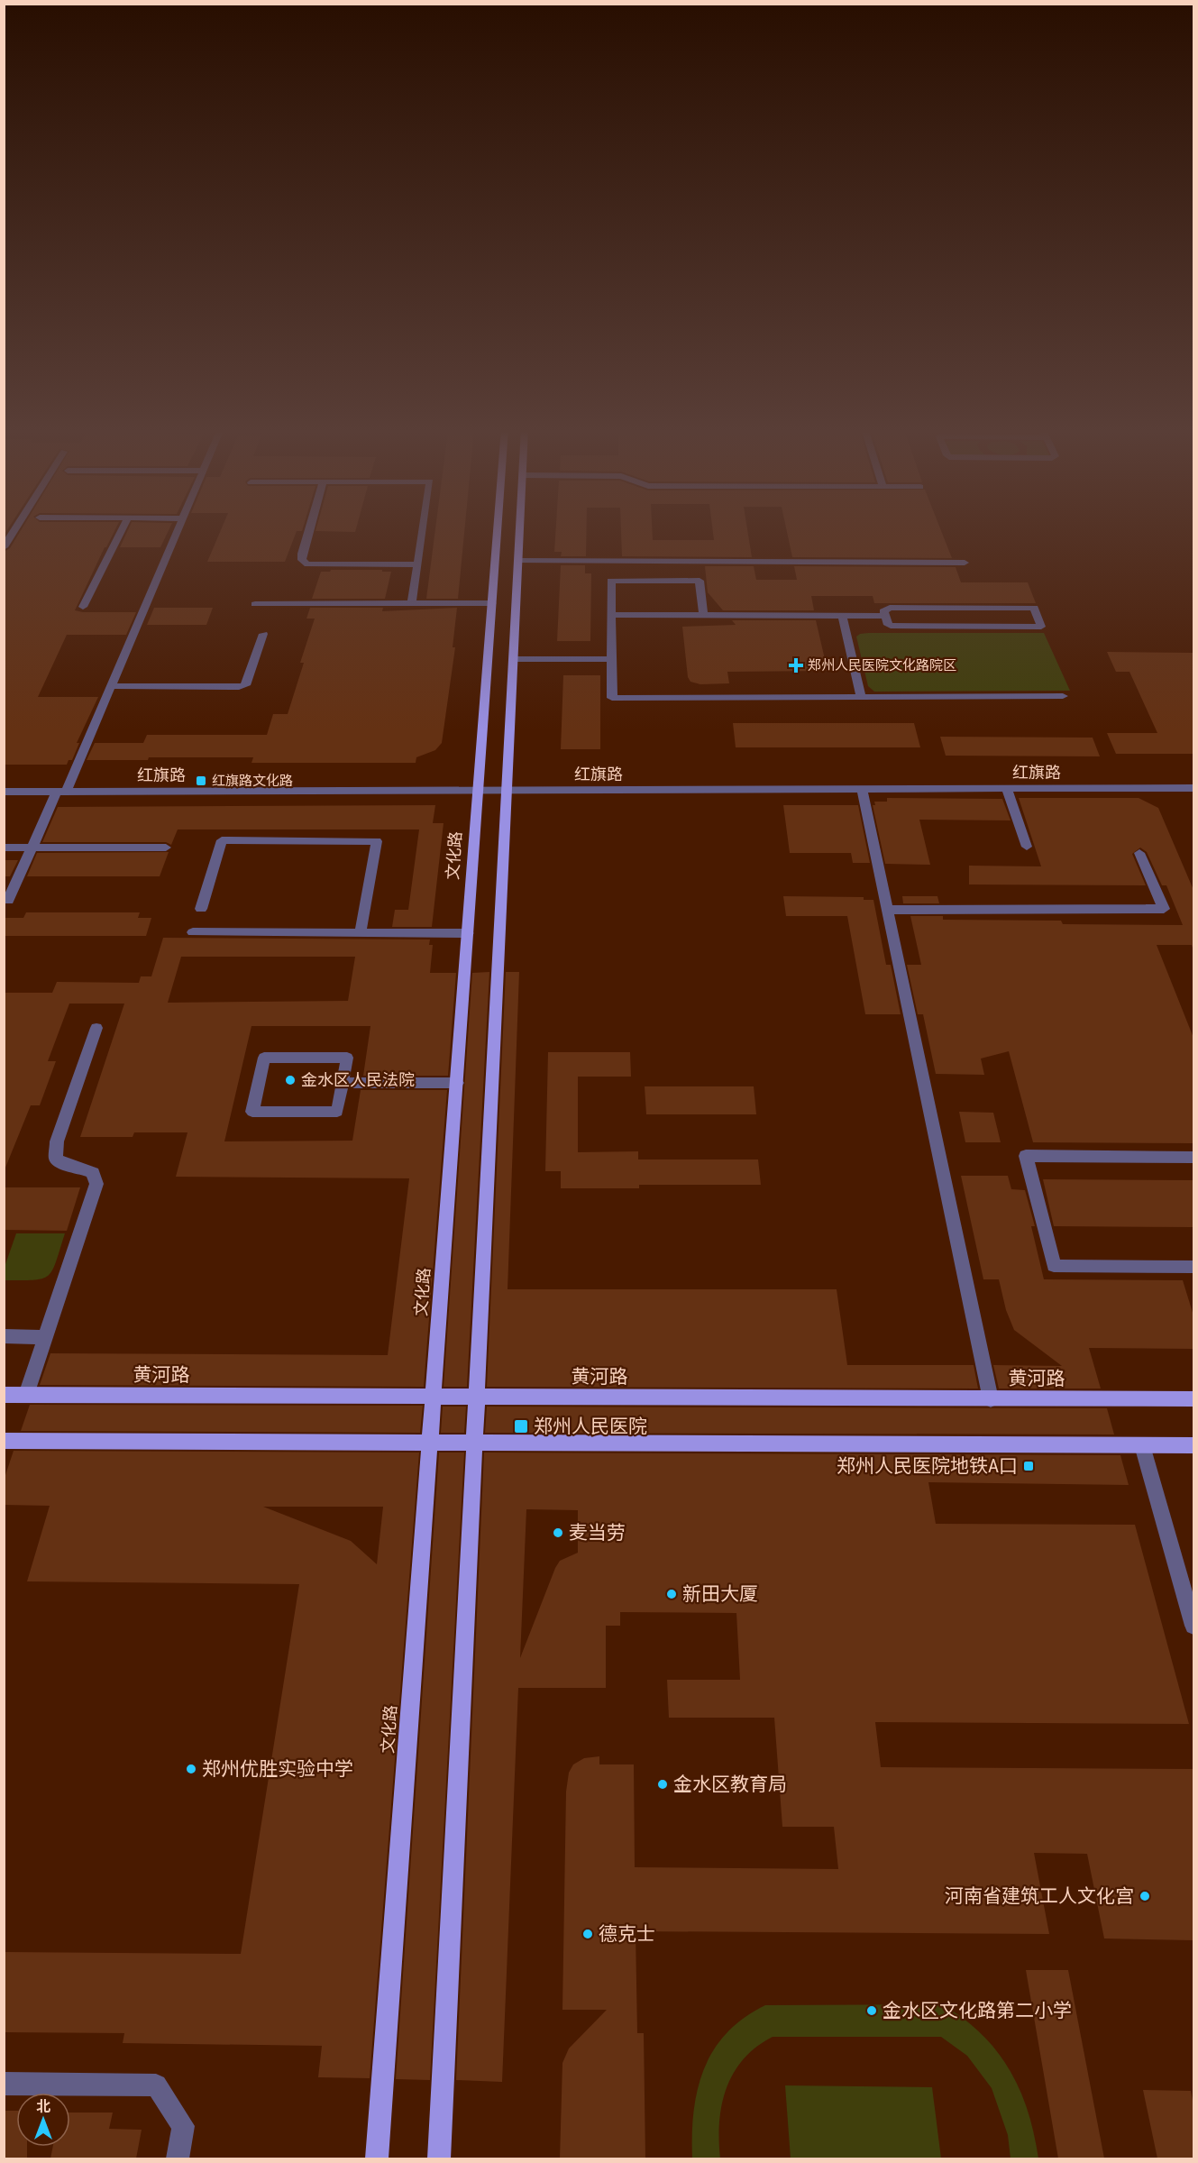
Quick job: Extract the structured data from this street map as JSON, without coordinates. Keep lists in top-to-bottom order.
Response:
{
  "streets": {
    "main road": ["文化路", "黄河路"],
    "street": ["红旗路"]
  },
  "crossings": [
    ["红旗路", "文化路"],
    ["文化路", "黄河路"]
  ],
  "places": {
    "health": ["郑州人民医院文化路院区"],
    "transit": ["红旗路文化路", "郑州人民医院", "郑州人民医院地铁A口"],
    "other": [
      "金水区人民法院",
      "麦当劳",
      "新田大厦",
      "郑州优胜实验中学",
      "金水区教育局",
      "河南省建筑工人文化宫",
      "德克士",
      "金水区文化路第二小学"
    ]
  },
  "north": "top"
}
